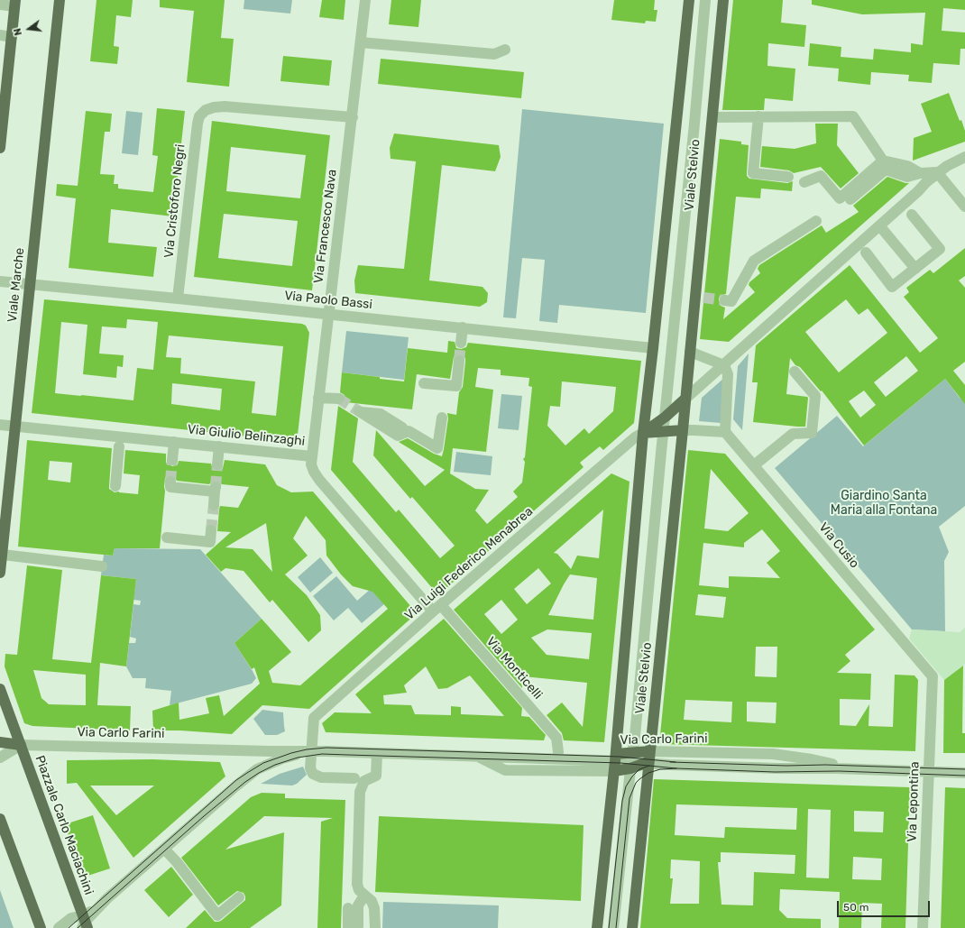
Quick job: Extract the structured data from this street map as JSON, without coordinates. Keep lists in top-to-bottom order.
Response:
{
  "streets": {
    "main road": [
      "Viale Stelvio",
      "Viale Marche",
      "Via Carlo Farini",
      "Piazzale Carlo Maciachini"
    ],
    "street": [
      "Via Cristoforo Negri",
      "Via Francesco Nava",
      "Via Paolo Bassi",
      "Via Giulio Belinzaghi",
      "Via Cusio",
      "Via Luigi Federico Menabrea",
      "Via Monticelli",
      "Via Lepontina"
    ]
  },
  "crossings": [
    ["Viale Stelvio", "Via Paolo Bassi"],
    ["Viale Stelvio", "Via Luigi Federico Menabrea"],
    ["Viale Stelvio", "Via Carlo Farini"],
    ["Via Cristoforo Negri", "Via Francesco Nava"],
    ["Via Cristoforo Negri", "Via Paolo Bassi"],
    ["Via Francesco Nava", "Via Paolo Bassi"],
    ["Via Francesco Nava", "Via Giulio Belinzaghi"],
    ["Viale Marche", "Via Paolo Bassi"],
    ["Viale Marche", "Via Giulio Belinzaghi"],
    ["Via Giulio Belinzaghi", "Via Luigi Federico Menabrea"],
    ["Via Giulio Belinzaghi", "Via Monticelli"],
    ["Via Cusio", "Via Lepontina"],
    ["Via Luigi Federico Menabrea", "Via Monticelli"],
    ["Via Luigi Federico Menabrea", "Via Carlo Farini"],
    ["Via Monticelli", "Via Carlo Farini"],
    ["Via Carlo Farini", "Via Lepontina"],
    ["Via Carlo Farini", "Piazzale Carlo Maciachini"]
  ],
  "parks": ["Giardino Santa Maria alla Fontana"],
  "scale_bar": "50 m",
  "north": "left"
}
